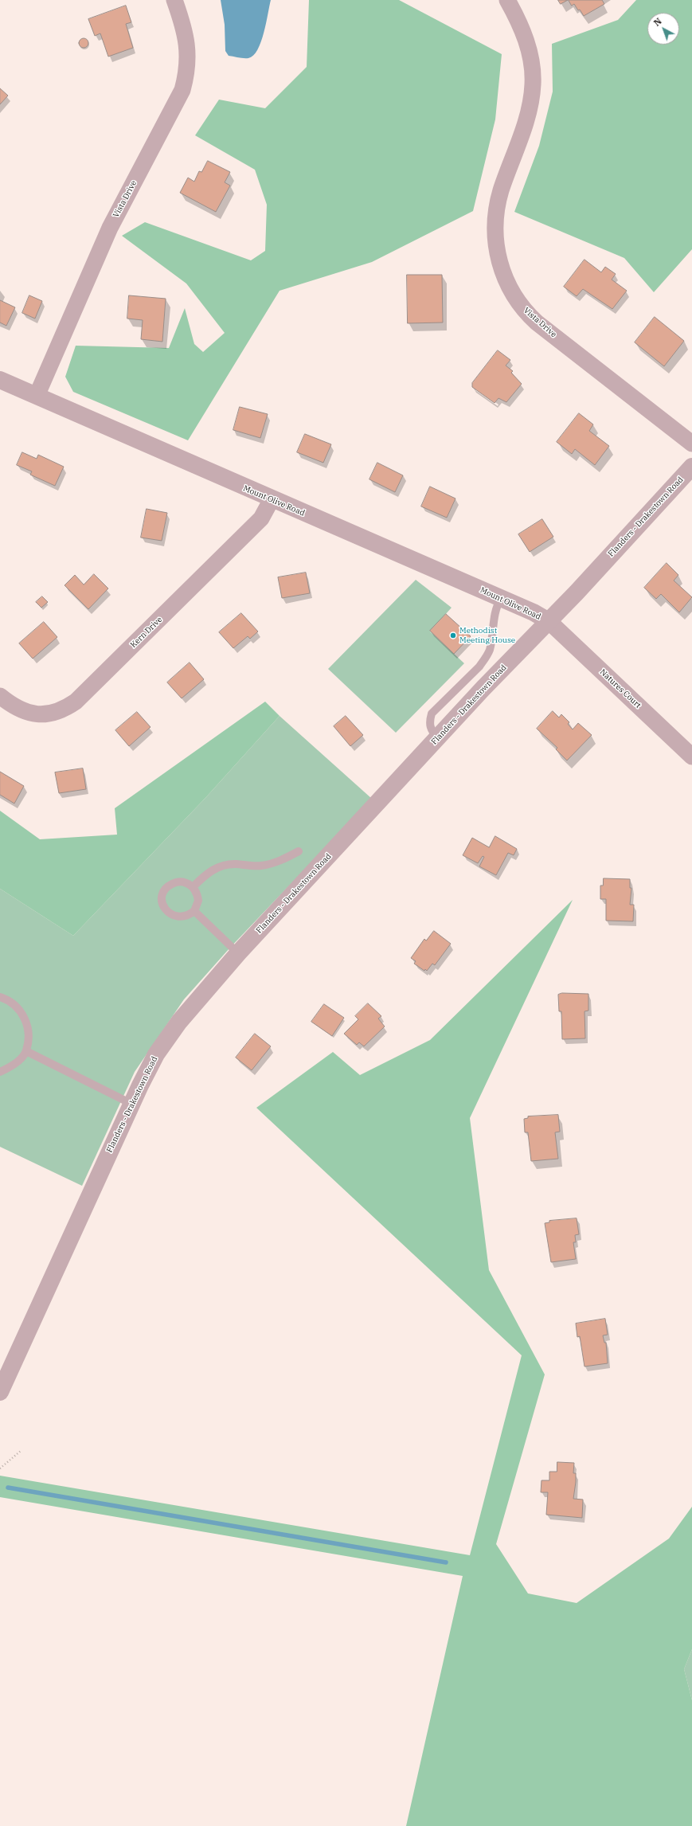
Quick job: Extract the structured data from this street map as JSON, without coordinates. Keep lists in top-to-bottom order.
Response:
{
  "streets": {
    "street": [
      "Vista Drive",
      "Mount Olive Road",
      "Flanders - Drakestown Road",
      "Kern Drive",
      "Natures Court"
    ]
  },
  "crossings": [
    ["Vista Drive", "Mount Olive Road"],
    ["Mount Olive Road", "Flanders - Drakestown Road"],
    ["Mount Olive Road", "Kern Drive"],
    ["Mount Olive Road", "Natures Court"],
    ["Flanders - Drakestown Road", "Natures Court"]
  ],
  "places": ["Methodist Meeting House"],
  "north": "top left"
}
